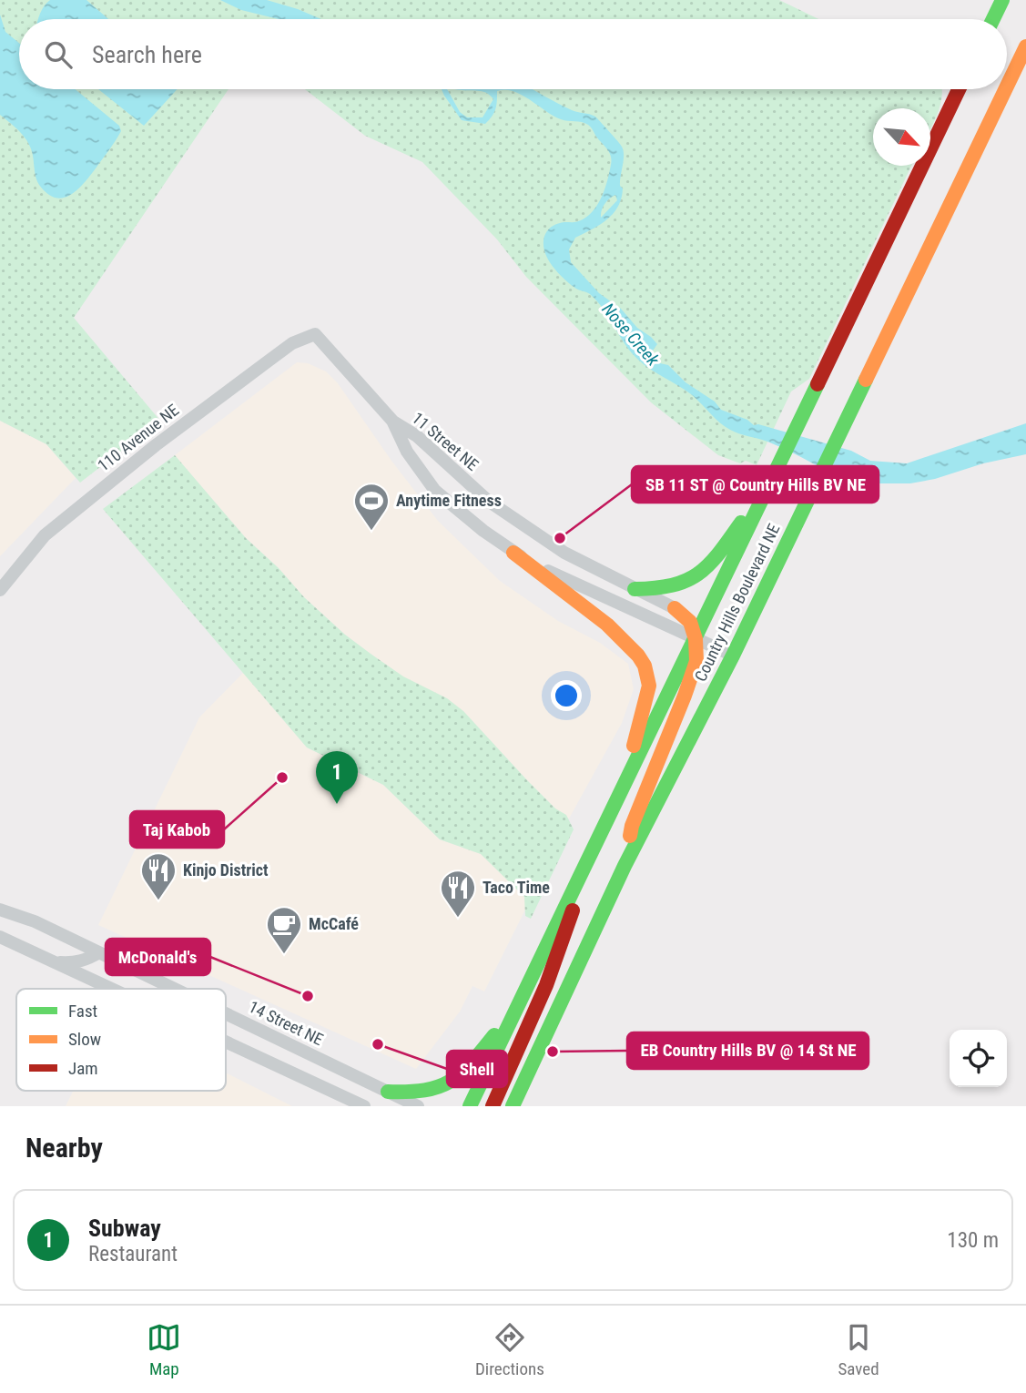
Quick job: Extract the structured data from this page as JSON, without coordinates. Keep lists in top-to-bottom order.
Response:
{
  "streets": {
    "main road": ["Country Hills Boulevard NE"],
    "street": ["110 Avenue NE", "11 Street NE", "14 Street NE"]
  },
  "crossings": [
    ["110 Avenue NE", "11 Street NE"],
    ["11 Street NE", "Country Hills Boulevard NE"]
  ],
  "water": ["Nose Creek"],
  "places": {
    "sports": ["Anytime Fitness"],
    "other": [
      "SB 11 ST @ Country Hills BV NE",
      "Taj Kabob",
      "McDonald's",
      "Shell",
      "EB Country Hills BV @ 14 St NE"
    ],
    "restaurant": ["Kinjo District", "Taco Time"],
    "cafe": ["McCafé"]
  },
  "legend": ["Fast", "Slow", "Jam"],
  "north": "bottom right",
  "page": {
    "search": "Search here",
    "pins": "1",
    "heading": "Nearby",
    "list": [
      {
        "mark": "1",
        "name": "Subway",
        "note": "Restaurant",
        "value": "130 m"
      }
    ],
    "nav": ["Map", "Directions", "Saved"]
  }
}
